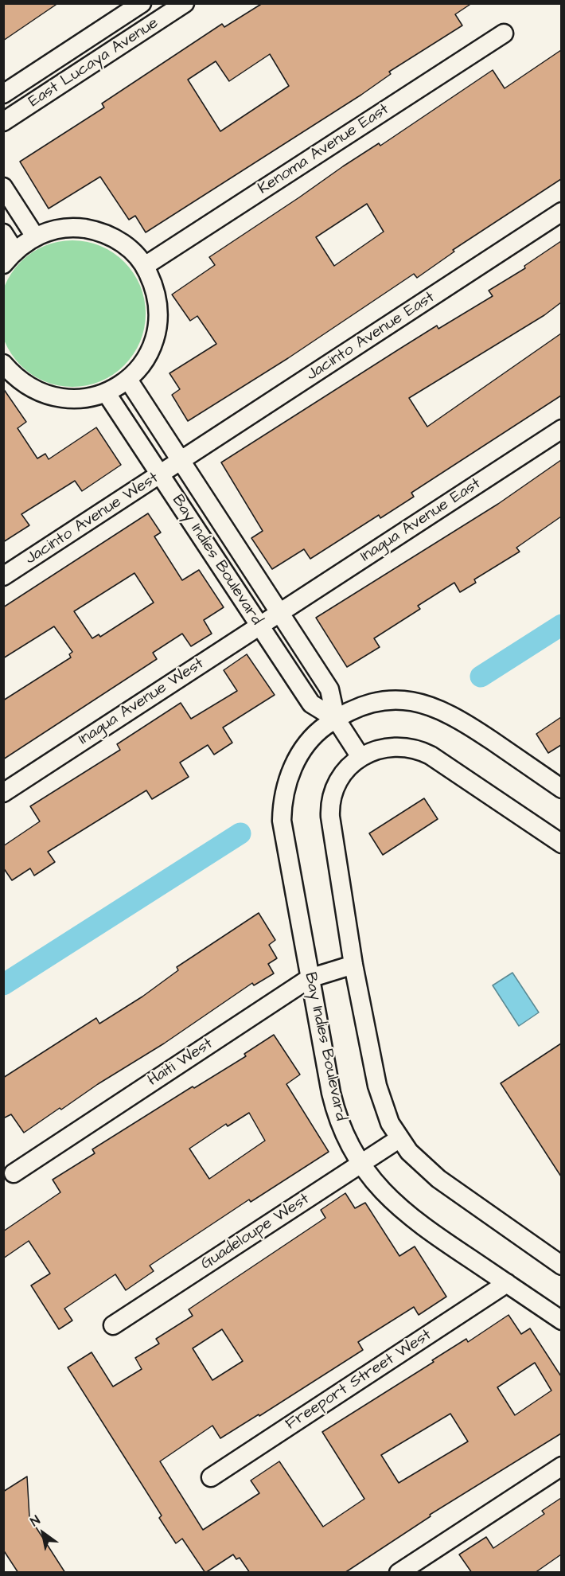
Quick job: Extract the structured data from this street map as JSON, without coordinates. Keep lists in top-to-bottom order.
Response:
{
  "streets": {
    "street": [
      "East Lucaya Avenue",
      "Kenoma Avenue East",
      "Jacinto Avenue East",
      "Jacinto Avenue West",
      "Inagua Avenue East",
      "Bay Indies Boulevard",
      "Inagua Avenue West",
      "Haiti West",
      "Guadeloupe West",
      "Freeport Street West"
    ]
  },
  "crossings": [
    ["Jacinto Avenue East", "Jacinto Avenue West"],
    ["Jacinto Avenue East", "Bay Indies Boulevard"],
    ["Jacinto Avenue West", "Bay Indies Boulevard"],
    ["Inagua Avenue East", "Bay Indies Boulevard"],
    ["Inagua Avenue East", "Inagua Avenue West"],
    ["Bay Indies Boulevard", "Inagua Avenue West"],
    ["Bay Indies Boulevard", "Haiti West"],
    ["Bay Indies Boulevard", "Guadeloupe West"],
    ["Bay Indies Boulevard", "Freeport Street West"]
  ],
  "north": "top left"
}
